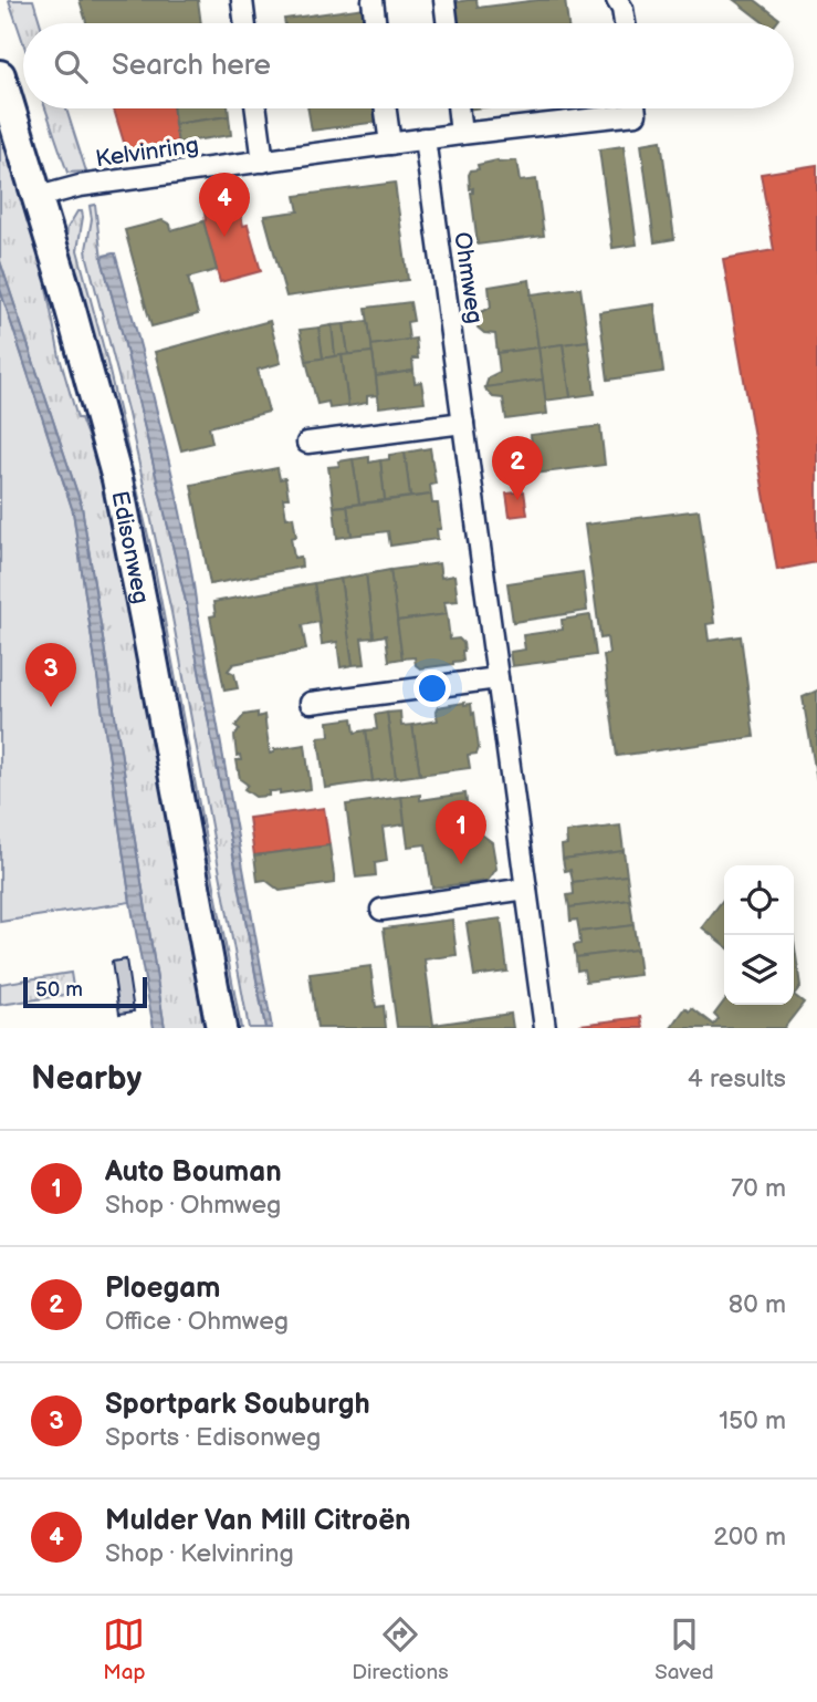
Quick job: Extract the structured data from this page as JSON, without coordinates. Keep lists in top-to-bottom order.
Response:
{
  "streets": {
    "street": ["Kelvinring", "Ohmweg", "Edisonweg"]
  },
  "crossings": [
    ["Kelvinring", "Ohmweg"],
    ["Kelvinring", "Edisonweg"]
  ],
  "scale_bar": "50 m",
  "page": {
    "search": "Search here",
    "pins": [
      "4",
      "2",
      "3",
      "1"
    ],
    "scale": "50 m",
    "heading": ["Nearby", "4 results"],
    "list": [
      {
        "mark": "1",
        "name": "Auto Bouman",
        "note": "Shop · Ohmweg",
        "value": "70 m"
      },
      {
        "mark": "2",
        "name": "Ploegam",
        "note": "Office · Ohmweg",
        "value": "80 m"
      },
      {
        "mark": "3",
        "name": "Sportpark Souburgh",
        "note": "Sports · Edisonweg",
        "value": "150 m"
      },
      {
        "mark": "4",
        "name": "Mulder Van Mill Citroën",
        "note": "Shop · Kelvinring",
        "value": "200 m"
      }
    ],
    "nav": ["Map", "Directions", "Saved"]
  }
}
